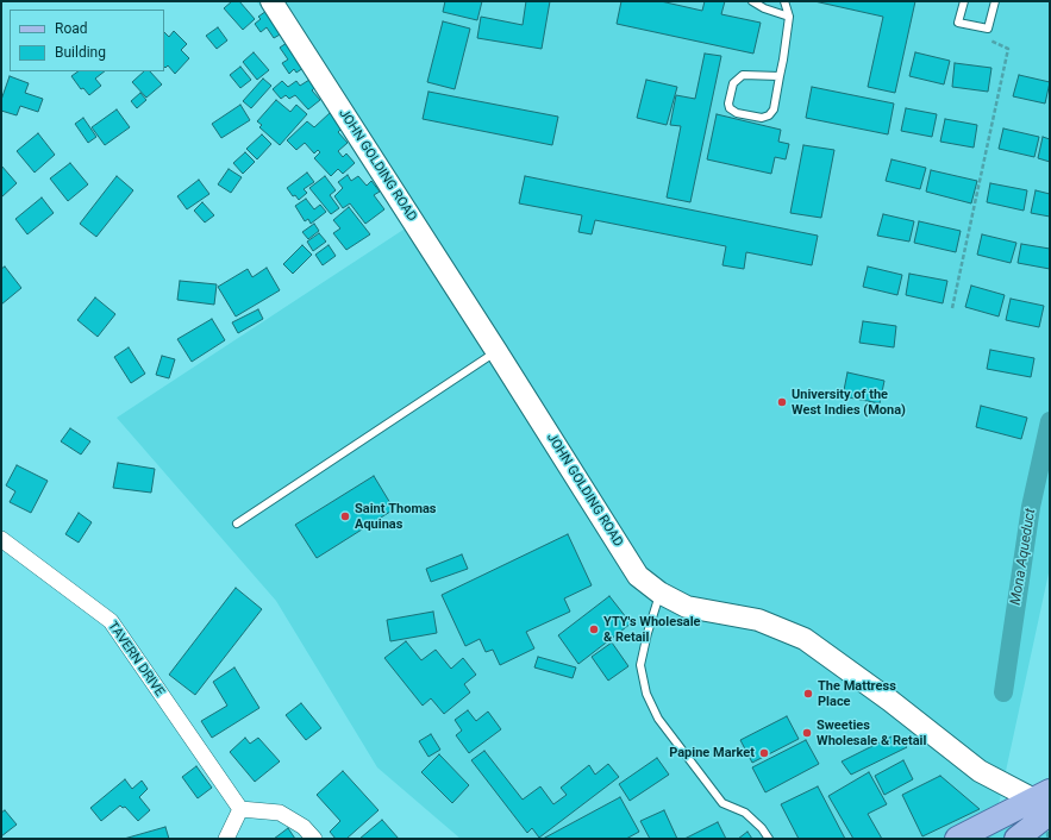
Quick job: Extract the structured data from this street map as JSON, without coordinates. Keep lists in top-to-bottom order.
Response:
{
  "streets": {
    "street": ["JOHN GOLDING ROAD", "TAVERN DRIVE"]
  },
  "water": ["Mona Aqueduct"],
  "places": [
    "University of the West Indies (Mona)",
    "Saint Thomas Aquinas",
    "YTY's Wholesale & Retail",
    "The Mattress Place",
    "Sweeties Wholesale & Retail",
    "Papine Market"
  ],
  "legend": ["Road", "Building"]
}
